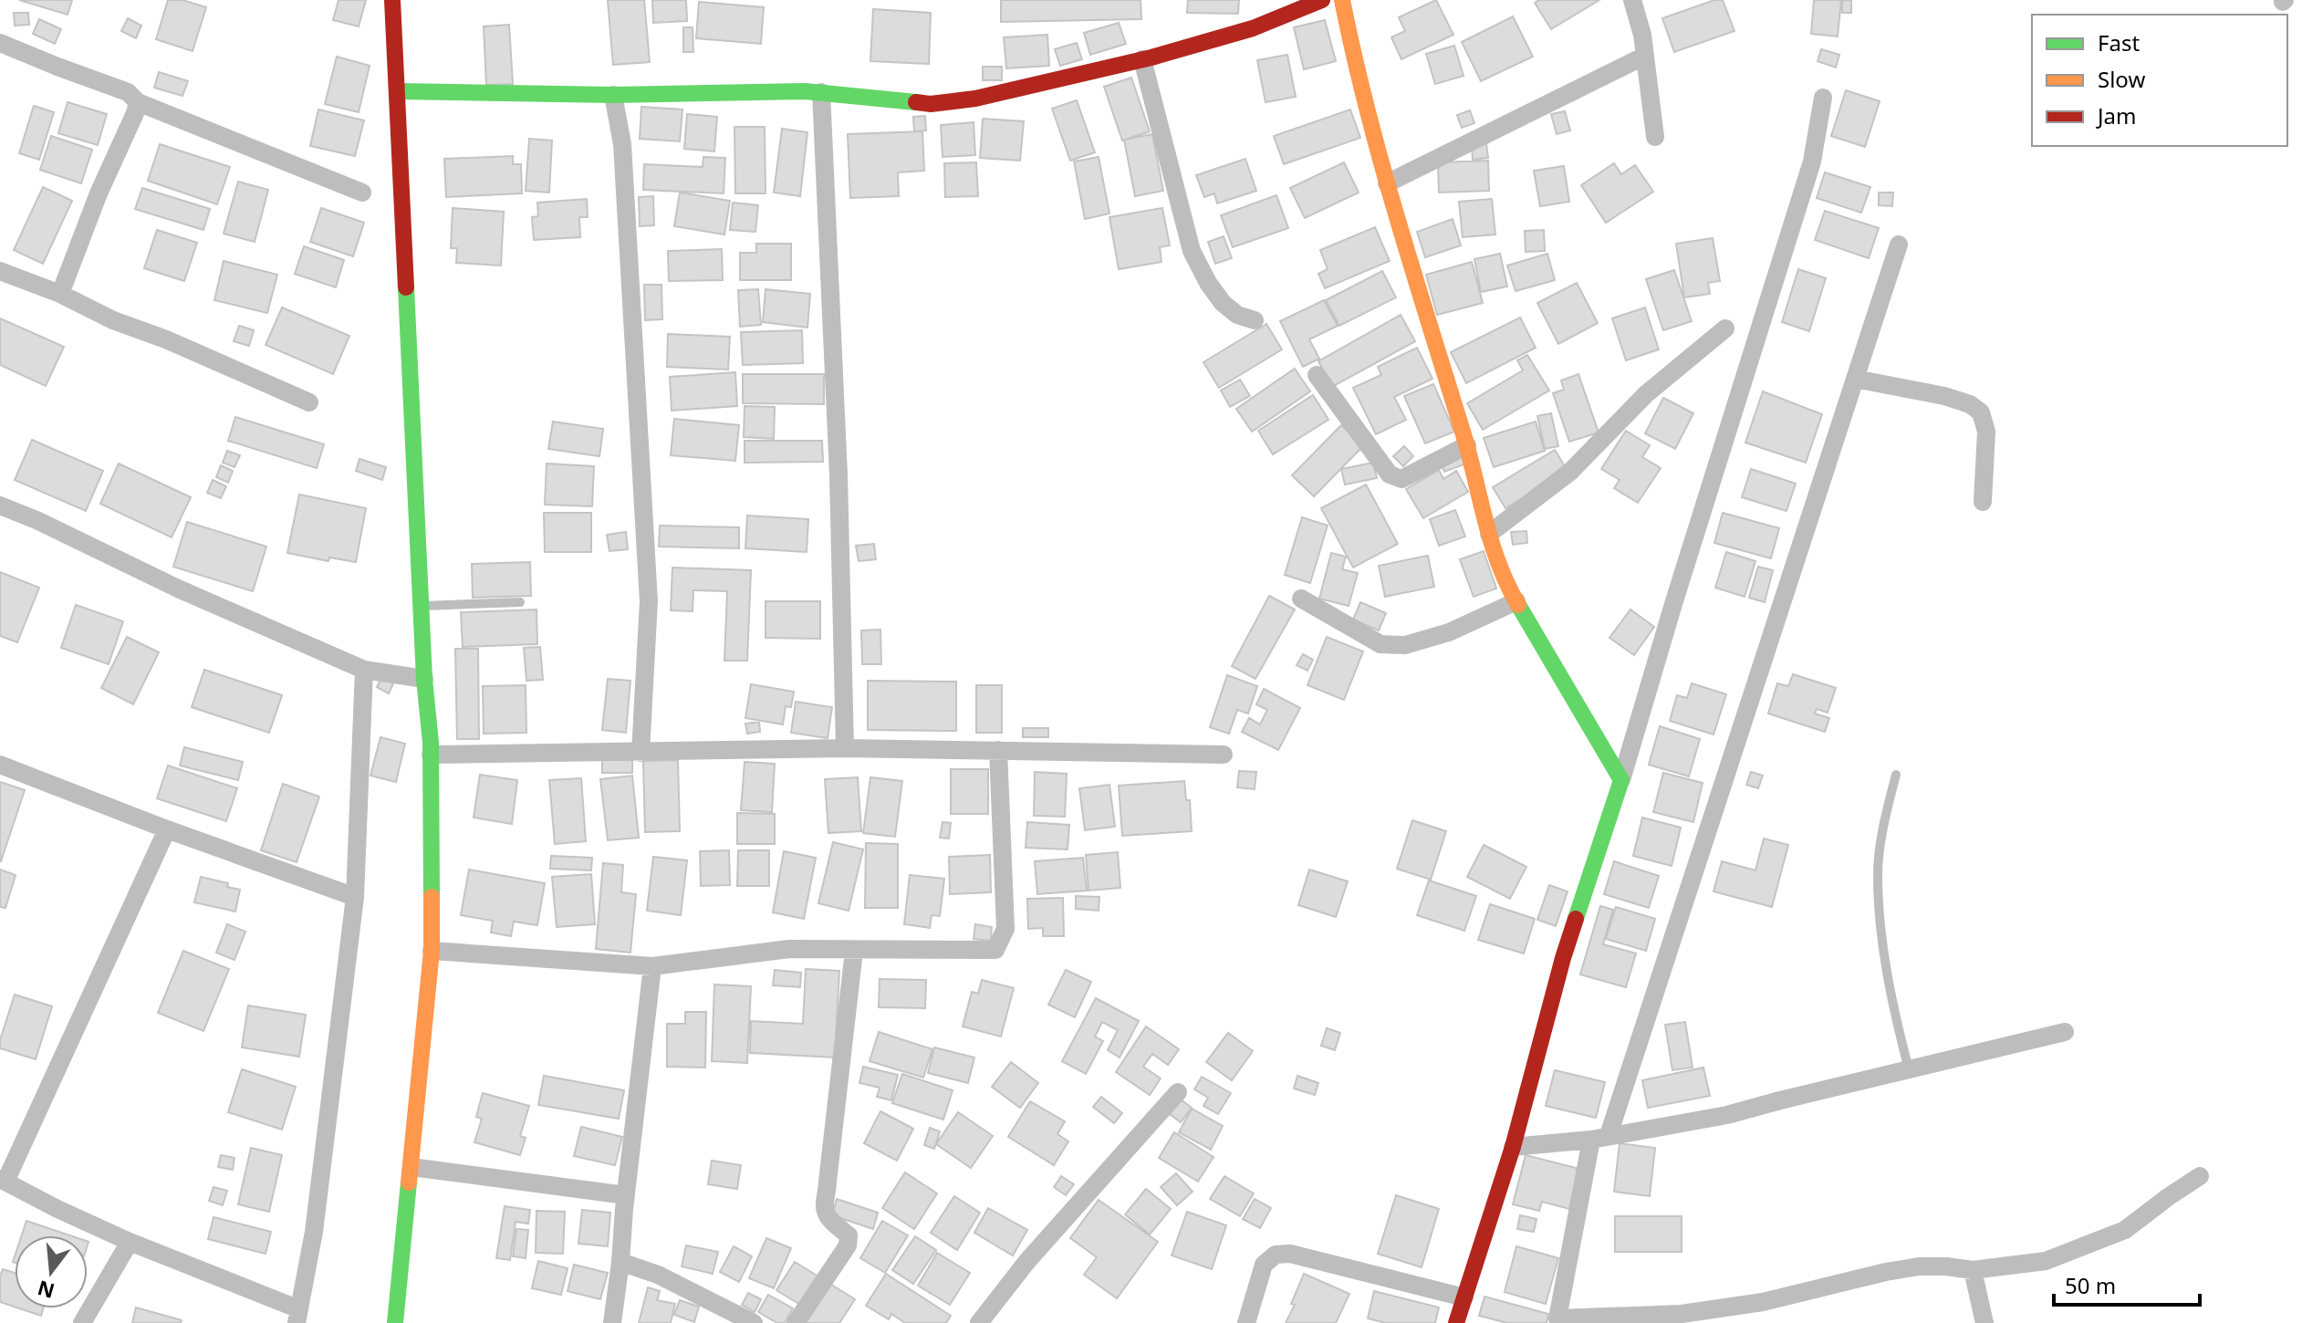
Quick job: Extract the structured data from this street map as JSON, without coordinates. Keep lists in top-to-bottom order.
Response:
{
  "legend": ["Fast", "Slow", "Jam"],
  "scale_bar": "50 m",
  "north": "bottom"
}
